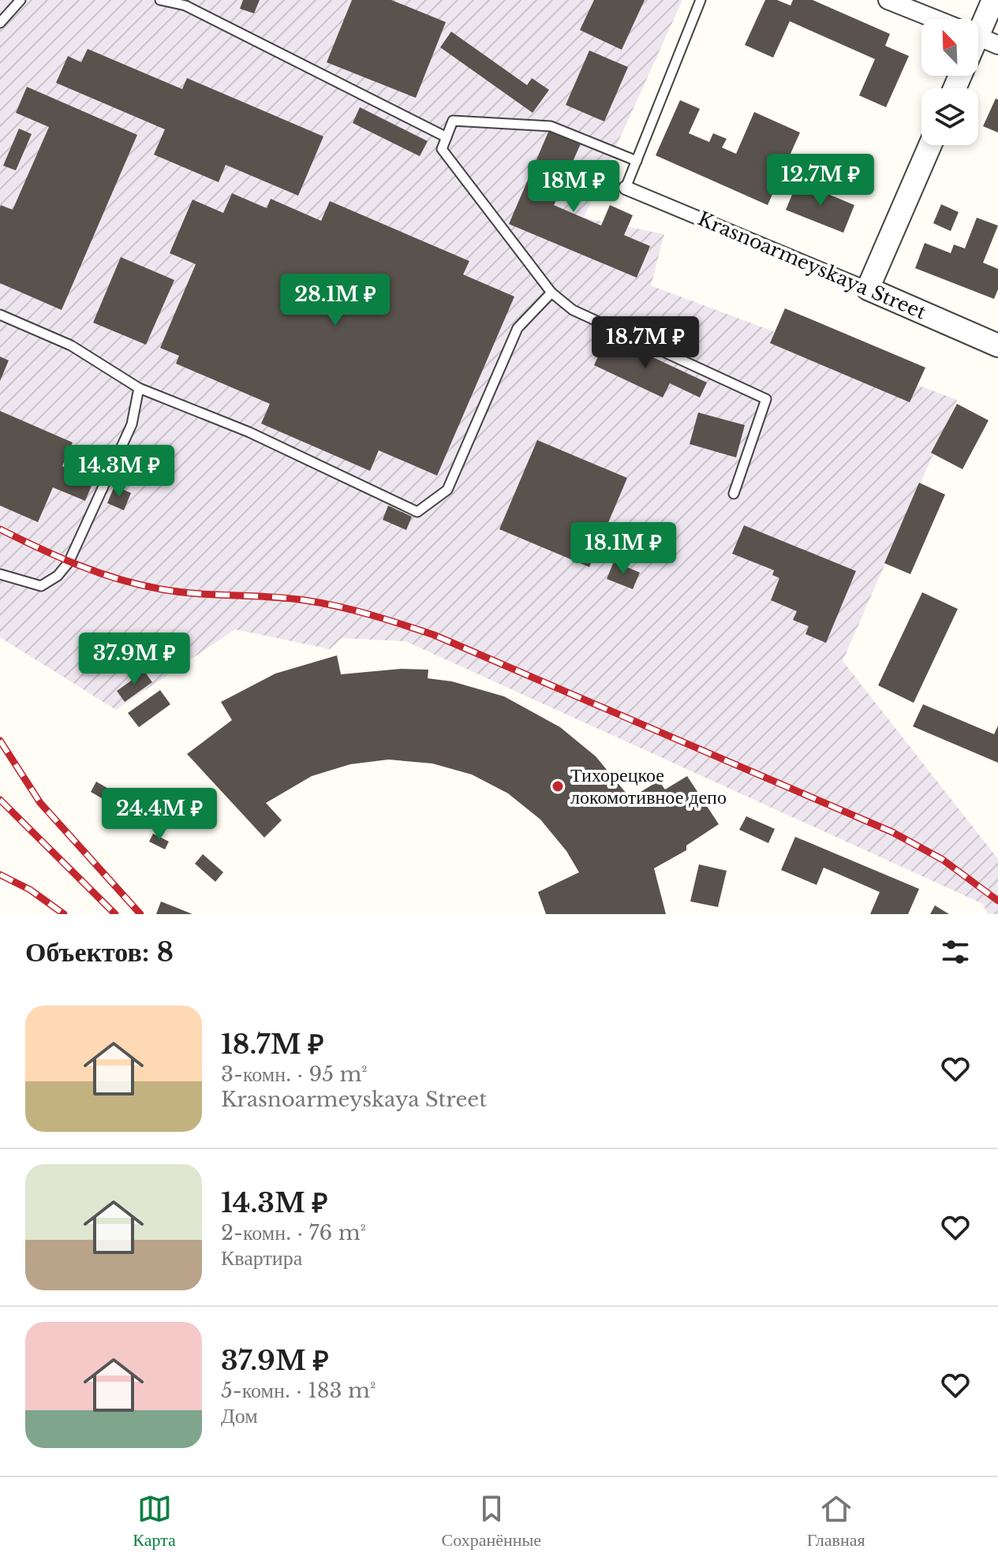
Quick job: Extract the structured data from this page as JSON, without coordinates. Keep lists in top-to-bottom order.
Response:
{
  "streets": {
    "street": ["Krasnoarmeyskaya Street"]
  },
  "places": ["Тихорецкое локомотивное депо"],
  "north": "top left",
  "page": {
    "price": [
      "12.7M ₽",
      "18M ₽",
      "28.1M ₽",
      "18.7M ₽",
      "14.3M ₽",
      "18.1M ₽",
      "37.9M ₽",
      "24.4M ₽"
    ],
    "heading": "Объектов: 8",
    "list": [
      {
        "name": "18.7M ₽",
        "note": "3-комн. · 95 m² · Krasnoarmeyskaya Street"
      },
      {
        "name": "14.3M ₽",
        "note": "2-комн. · 76 m² · Квартира"
      },
      {
        "name": "37.9M ₽",
        "note": "5-комн. · 183 m² · Дом"
      }
    ],
    "tabs": ["Карта", "Сохранённые", "Главная"]
  }
}
